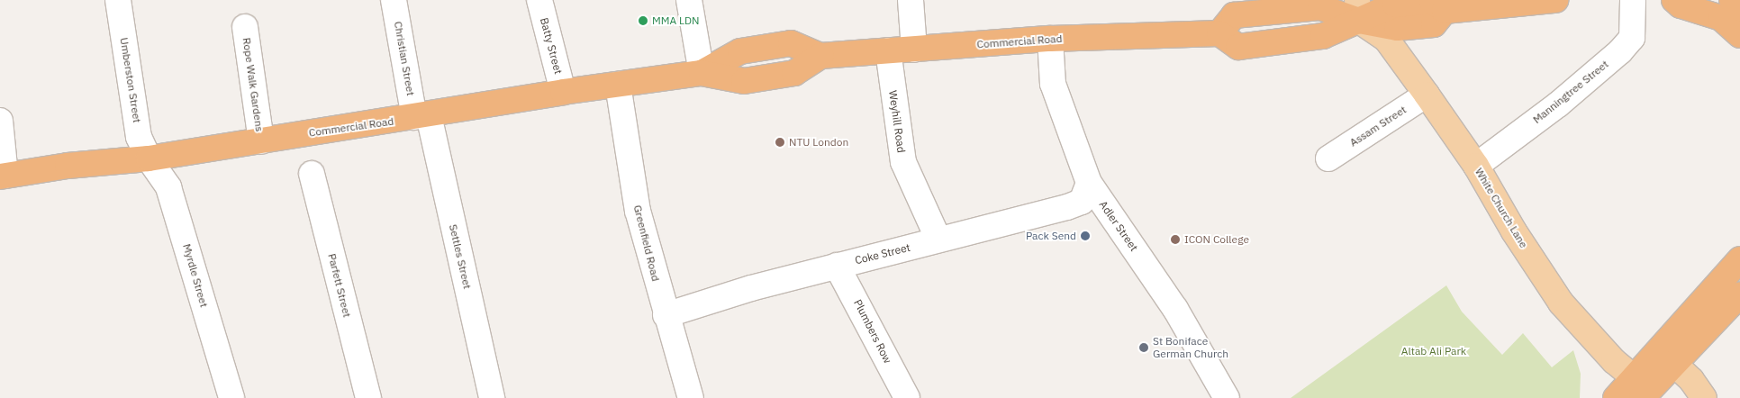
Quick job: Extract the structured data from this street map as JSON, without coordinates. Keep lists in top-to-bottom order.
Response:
{
  "streets": {
    "highway": ["Commercial Road"],
    "main road": ["White Church Lane"],
    "street": [
      "Batty Street",
      "Christian Street",
      "Umberston Street",
      "Rope Walk Gardens",
      "Manningtree Street",
      "Weyhill Road",
      "Assam Street",
      "Adler Street",
      "Greenfield Road",
      "Coke Street",
      "Settles Street",
      "Myrdle Street",
      "Parfett Street",
      "Plumbers Row"
    ]
  },
  "crossings": [
    ["Commercial Road", "Batty Street"],
    ["Commercial Road", "Christian Street"],
    ["Commercial Road", "Umberston Street"],
    ["Commercial Road", "Rope Walk Gardens"],
    ["Commercial Road", "Weyhill Road"],
    ["Commercial Road", "White Church Lane"],
    ["Commercial Road", "Adler Street"],
    ["Commercial Road", "Greenfield Road"],
    ["Commercial Road", "Settles Street"],
    ["Commercial Road", "Myrdle Street"],
    ["Christian Street", "Settles Street"],
    ["Umberston Street", "Myrdle Street"],
    ["Manningtree Street", "White Church Lane"],
    ["Weyhill Road", "Coke Street"],
    ["Assam Street", "White Church Lane"],
    ["Adler Street", "Coke Street"],
    ["Greenfield Road", "Coke Street"],
    ["Coke Street", "Plumbers Row"]
  ],
  "parks": ["Altab Ali Park"],
  "places": [
    "MMA LDN",
    "NTU London",
    "Pack Send",
    "ICON College",
    "St Boniface German Church"
  ]
}
